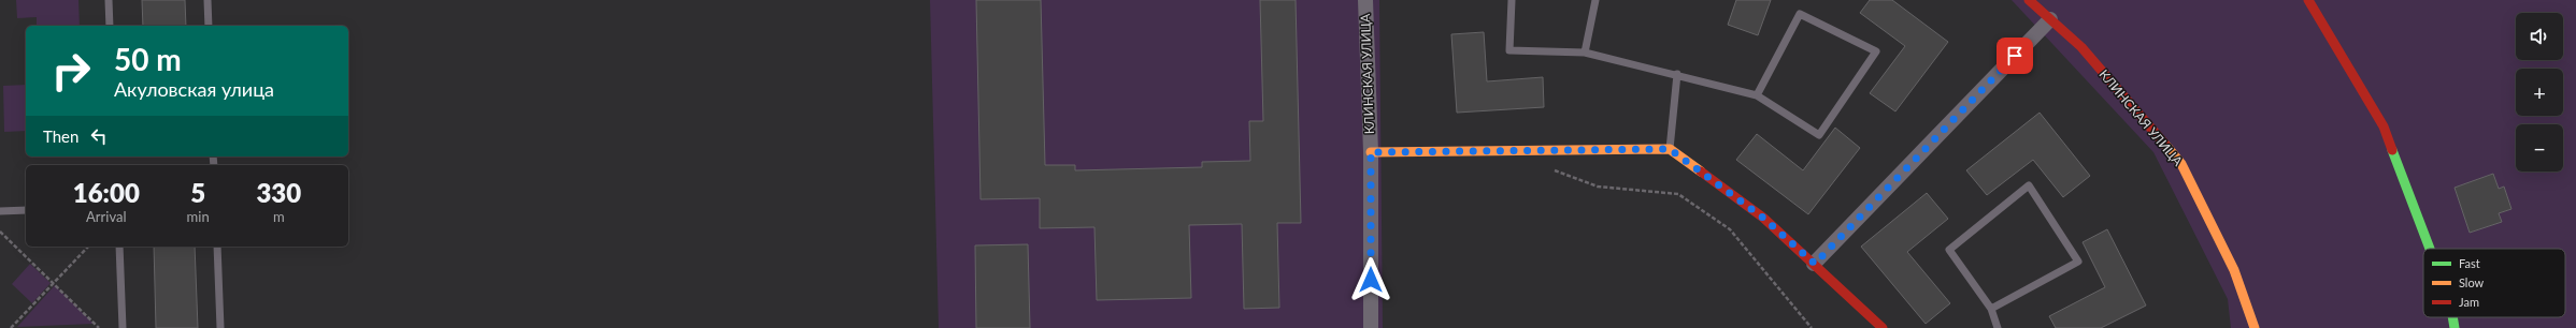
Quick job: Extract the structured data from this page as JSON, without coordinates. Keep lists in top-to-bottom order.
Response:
{
  "streets": {
    "street": ["КЛИНСКАЯ УЛИЦА"]
  },
  "legend": ["Fast", "Slow", "Jam"],
  "page": {
    "map_buttons": ["+", "−"],
    "turn": ["50 m", "Акуловская улица"],
    "then": "Then",
    "eta": [
      "16:00",
      "Arrival",
      "5",
      "min",
      "330",
      "m"
    ]
  }
}
